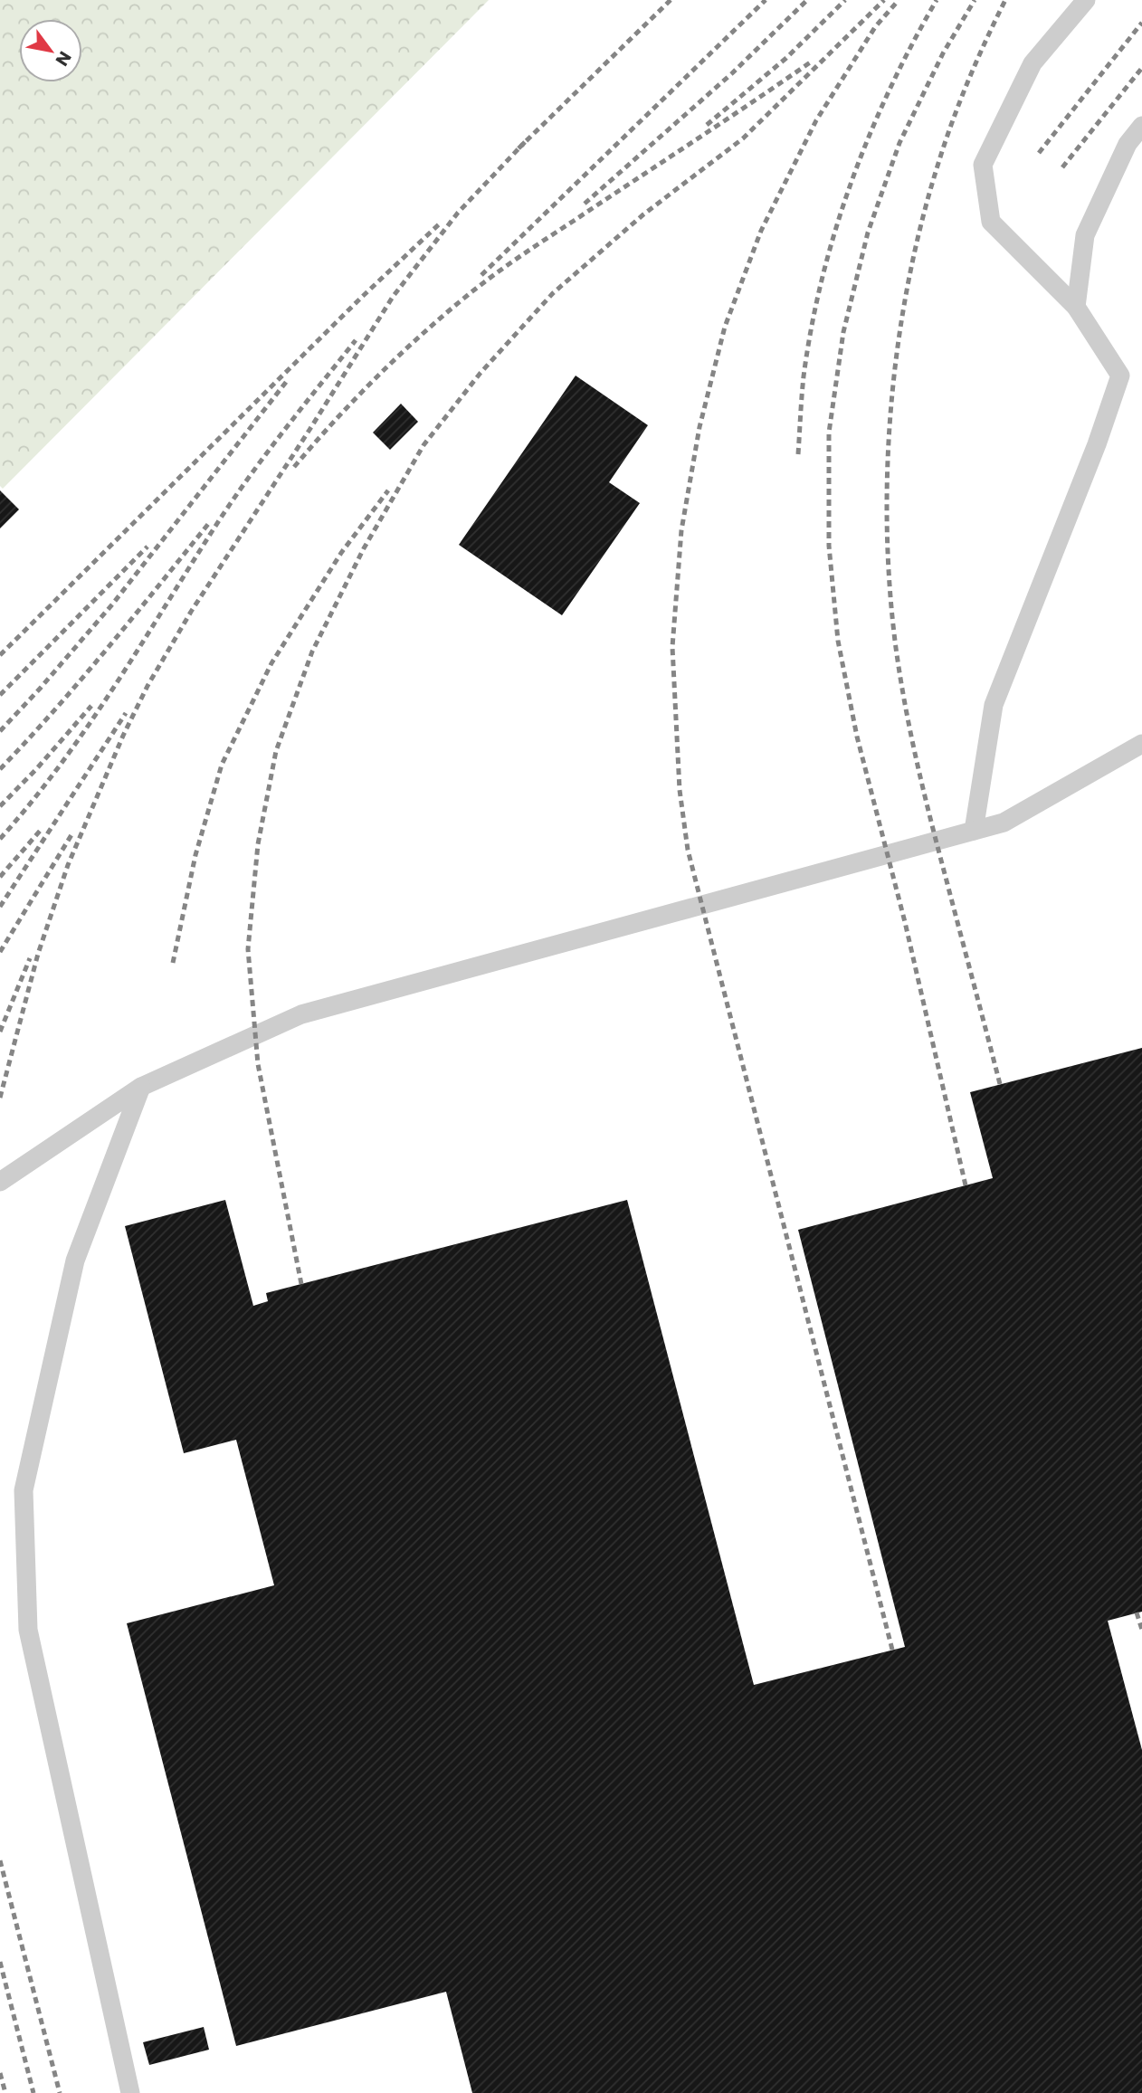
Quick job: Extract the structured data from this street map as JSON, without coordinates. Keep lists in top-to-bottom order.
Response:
{
  "north": "bottom right"
}
